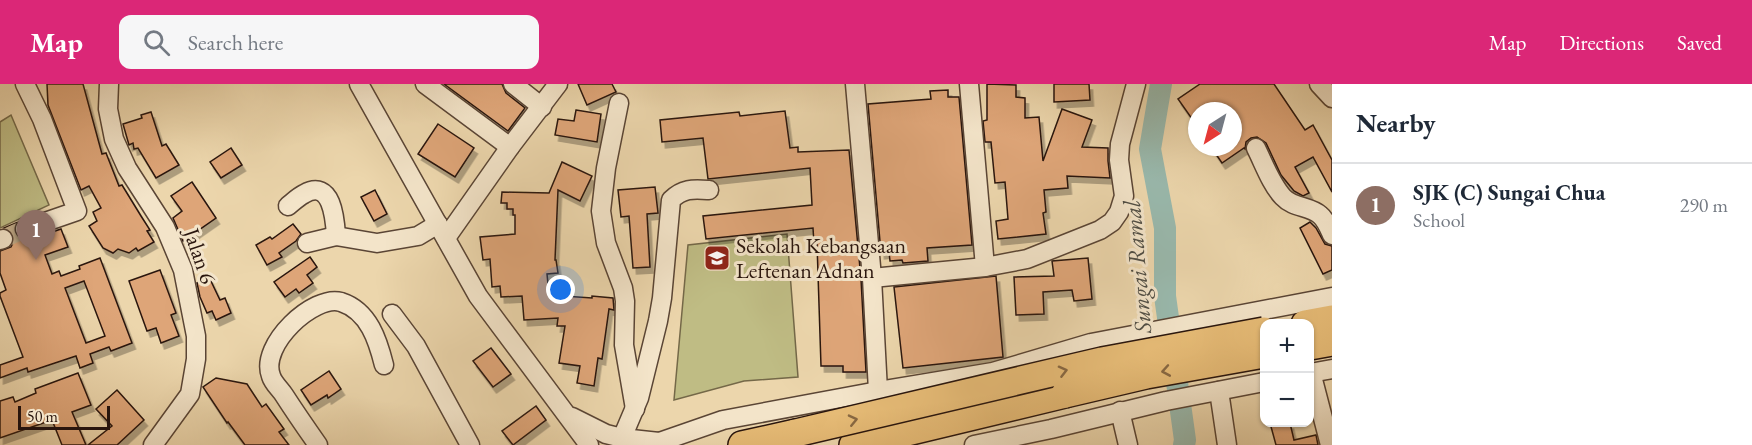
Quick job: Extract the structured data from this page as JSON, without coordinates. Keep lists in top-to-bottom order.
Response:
{
  "streets": {
    "street": ["Jalan 6"]
  },
  "water": ["Sungai Ramal"],
  "places": {
    "school or university": ["Sekolah Kebangsaan Leftenan Adnan"]
  },
  "scale_bar": "50 m",
  "north": "bottom left",
  "page": {
    "header": "Map",
    "search": "Search here",
    "nav": ["Map", "Directions", "Saved"],
    "heading": "Nearby",
    "list": [
      {
        "mark": "1",
        "name": "SJK (C) Sungai Chua",
        "note": "School",
        "value": "290 m"
      }
    ],
    "pins": "1",
    "map_buttons": ["+", "−"],
    "scale": "50 m"
  }
}
